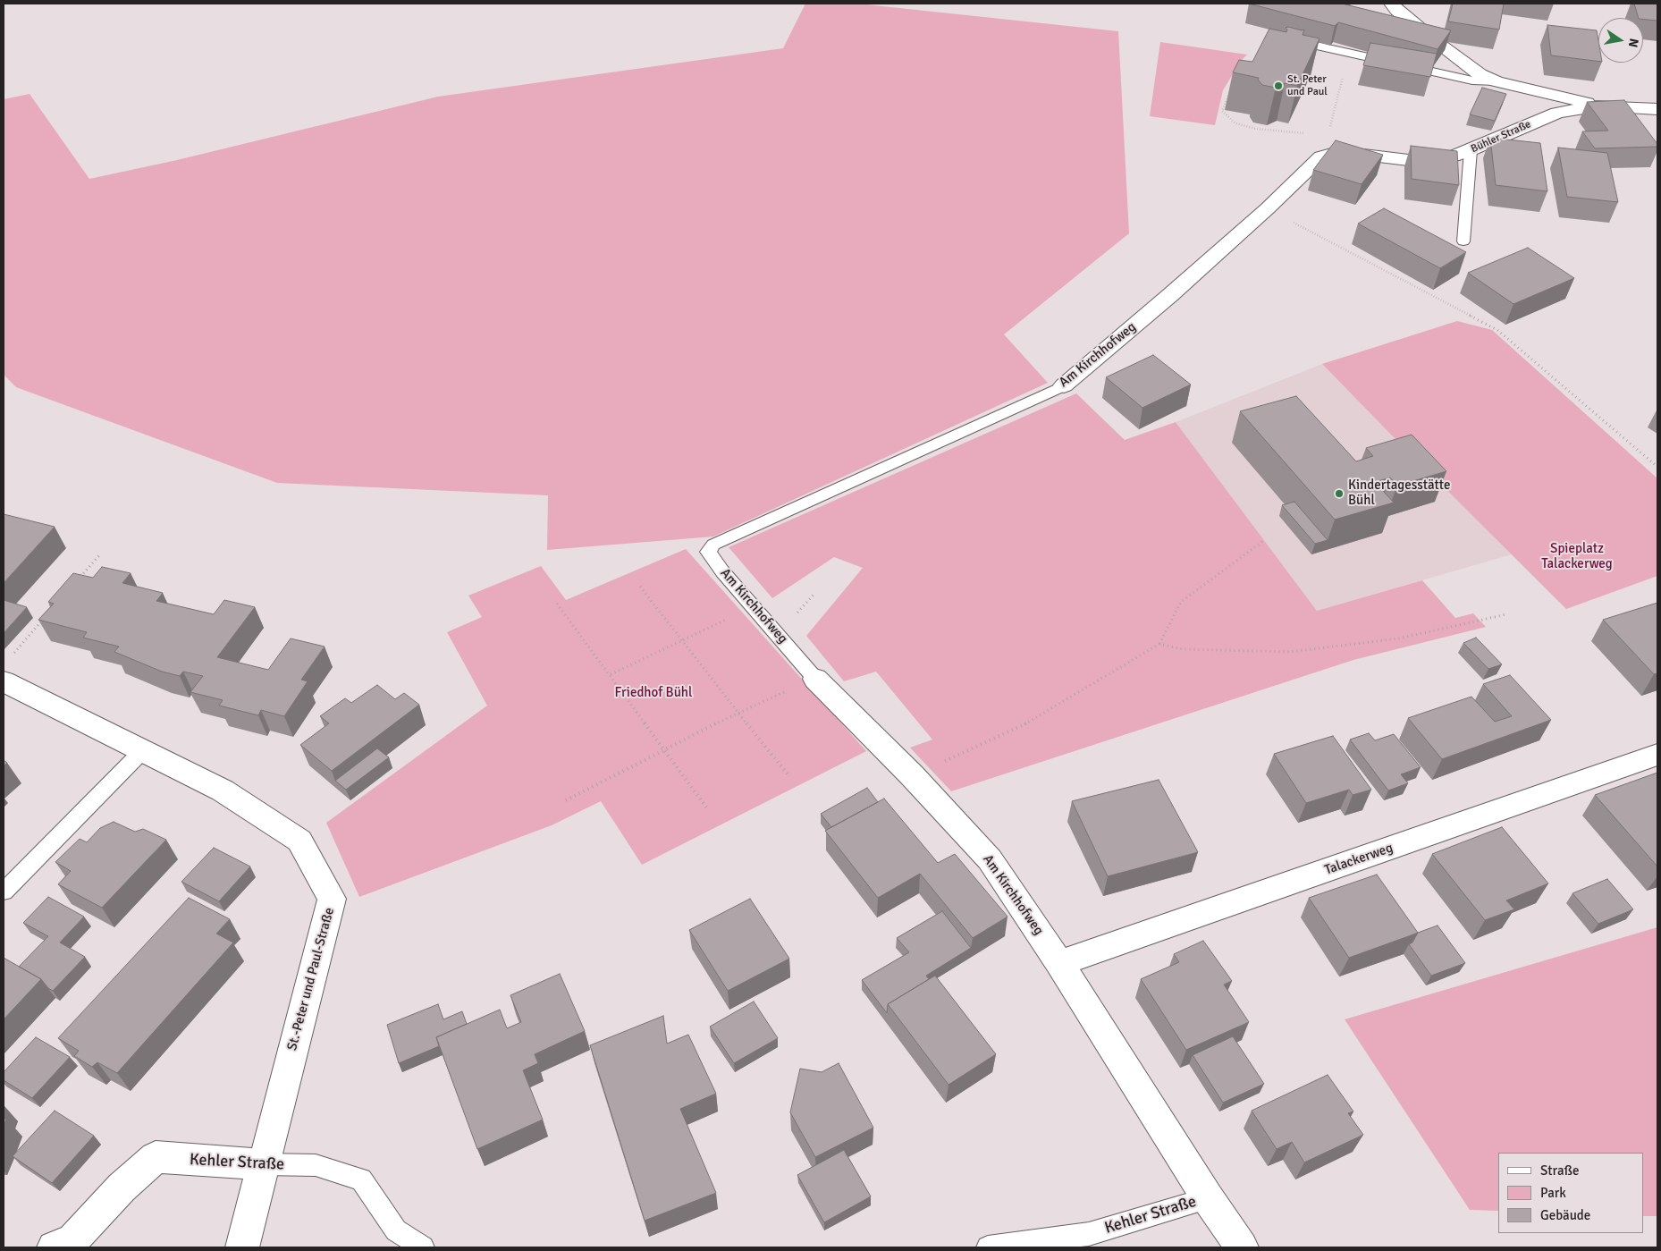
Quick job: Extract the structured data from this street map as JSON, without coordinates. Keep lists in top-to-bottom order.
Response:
{
  "streets": {
    "street": [
      "Bühler Straße",
      "Am Kirchhofweg",
      "Talackerweg",
      "St.-Peter und Paul-Straße",
      "Kehler Straße"
    ]
  },
  "crossings": [
    ["Bühler Straße", "Am Kirchhofweg"],
    ["Am Kirchhofweg", "Talackerweg"],
    ["Am Kirchhofweg", "Kehler Straße"],
    ["St.-Peter und Paul-Straße", "Kehler Straße"]
  ],
  "parks": ["Spieplatz Talackerweg", "Friedhof Bühl"],
  "places": ["St. Peter und Paul", "Kindertagesstätte Bühl"],
  "legend": ["Straße", "Park", "Gebäude"],
  "north": "right"
}
